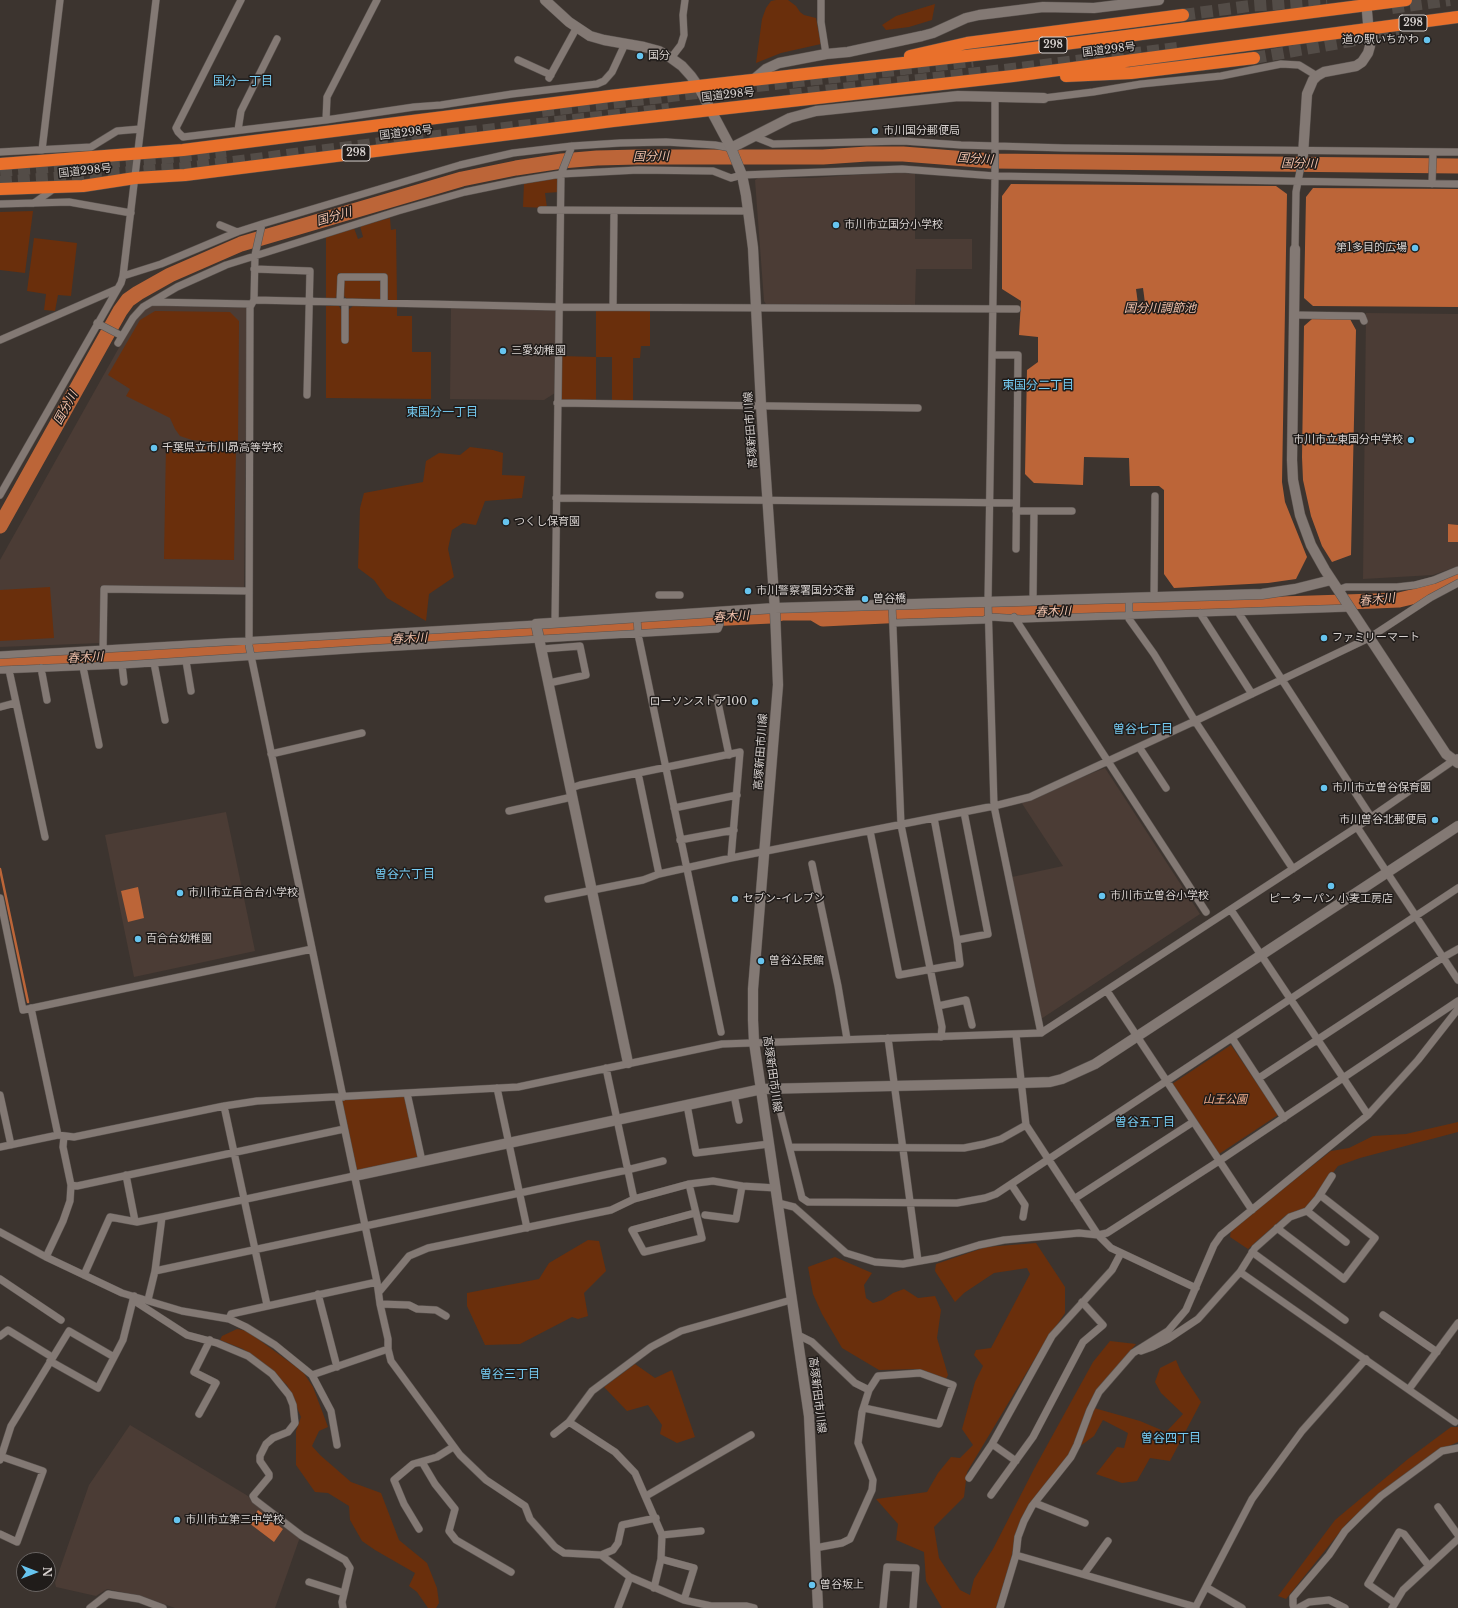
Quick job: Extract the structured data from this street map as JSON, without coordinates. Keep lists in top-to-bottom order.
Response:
{
  "streets": {
    "highway": ["298", "国道298号"],
    "street": ["高塚新田市川線"]
  },
  "crossings": [
    ["国道298号", "高塚新田市川線"]
  ],
  "districts": [
    "国分一丁目",
    "東国分二丁目",
    "東国分一丁目",
    "曽谷七丁目",
    "曽谷六丁目",
    "曽谷五丁目",
    "曽谷三丁目",
    "曽谷四丁目"
  ],
  "water": ["国分川", "国分川調節池", "春木川"],
  "parks": ["山王公園"],
  "places": [
    "道の駅いちかわ",
    "国分",
    "市川国分郵便局",
    "市川市立国分小学校",
    "第1多目的広場",
    "三愛幼稚園",
    "市川市立東国分中学校",
    "千葉県立市川昴高等学校",
    "つくし保育園",
    "市川警察署国分交番",
    "曽谷橋",
    "ファミリーマート",
    "ローソンストア100",
    "市川市立曽谷保育園",
    "市川曽谷北郵便局",
    "ピーターパン 小麦工房店",
    "市川市立百合台小学校",
    "市川市立曽谷小学校",
    "セブン-イレブン",
    "百合台幼稚園",
    "曽谷公民館",
    "市川市立第三中学校",
    "曽谷坂上"
  ],
  "north": "right"
}
